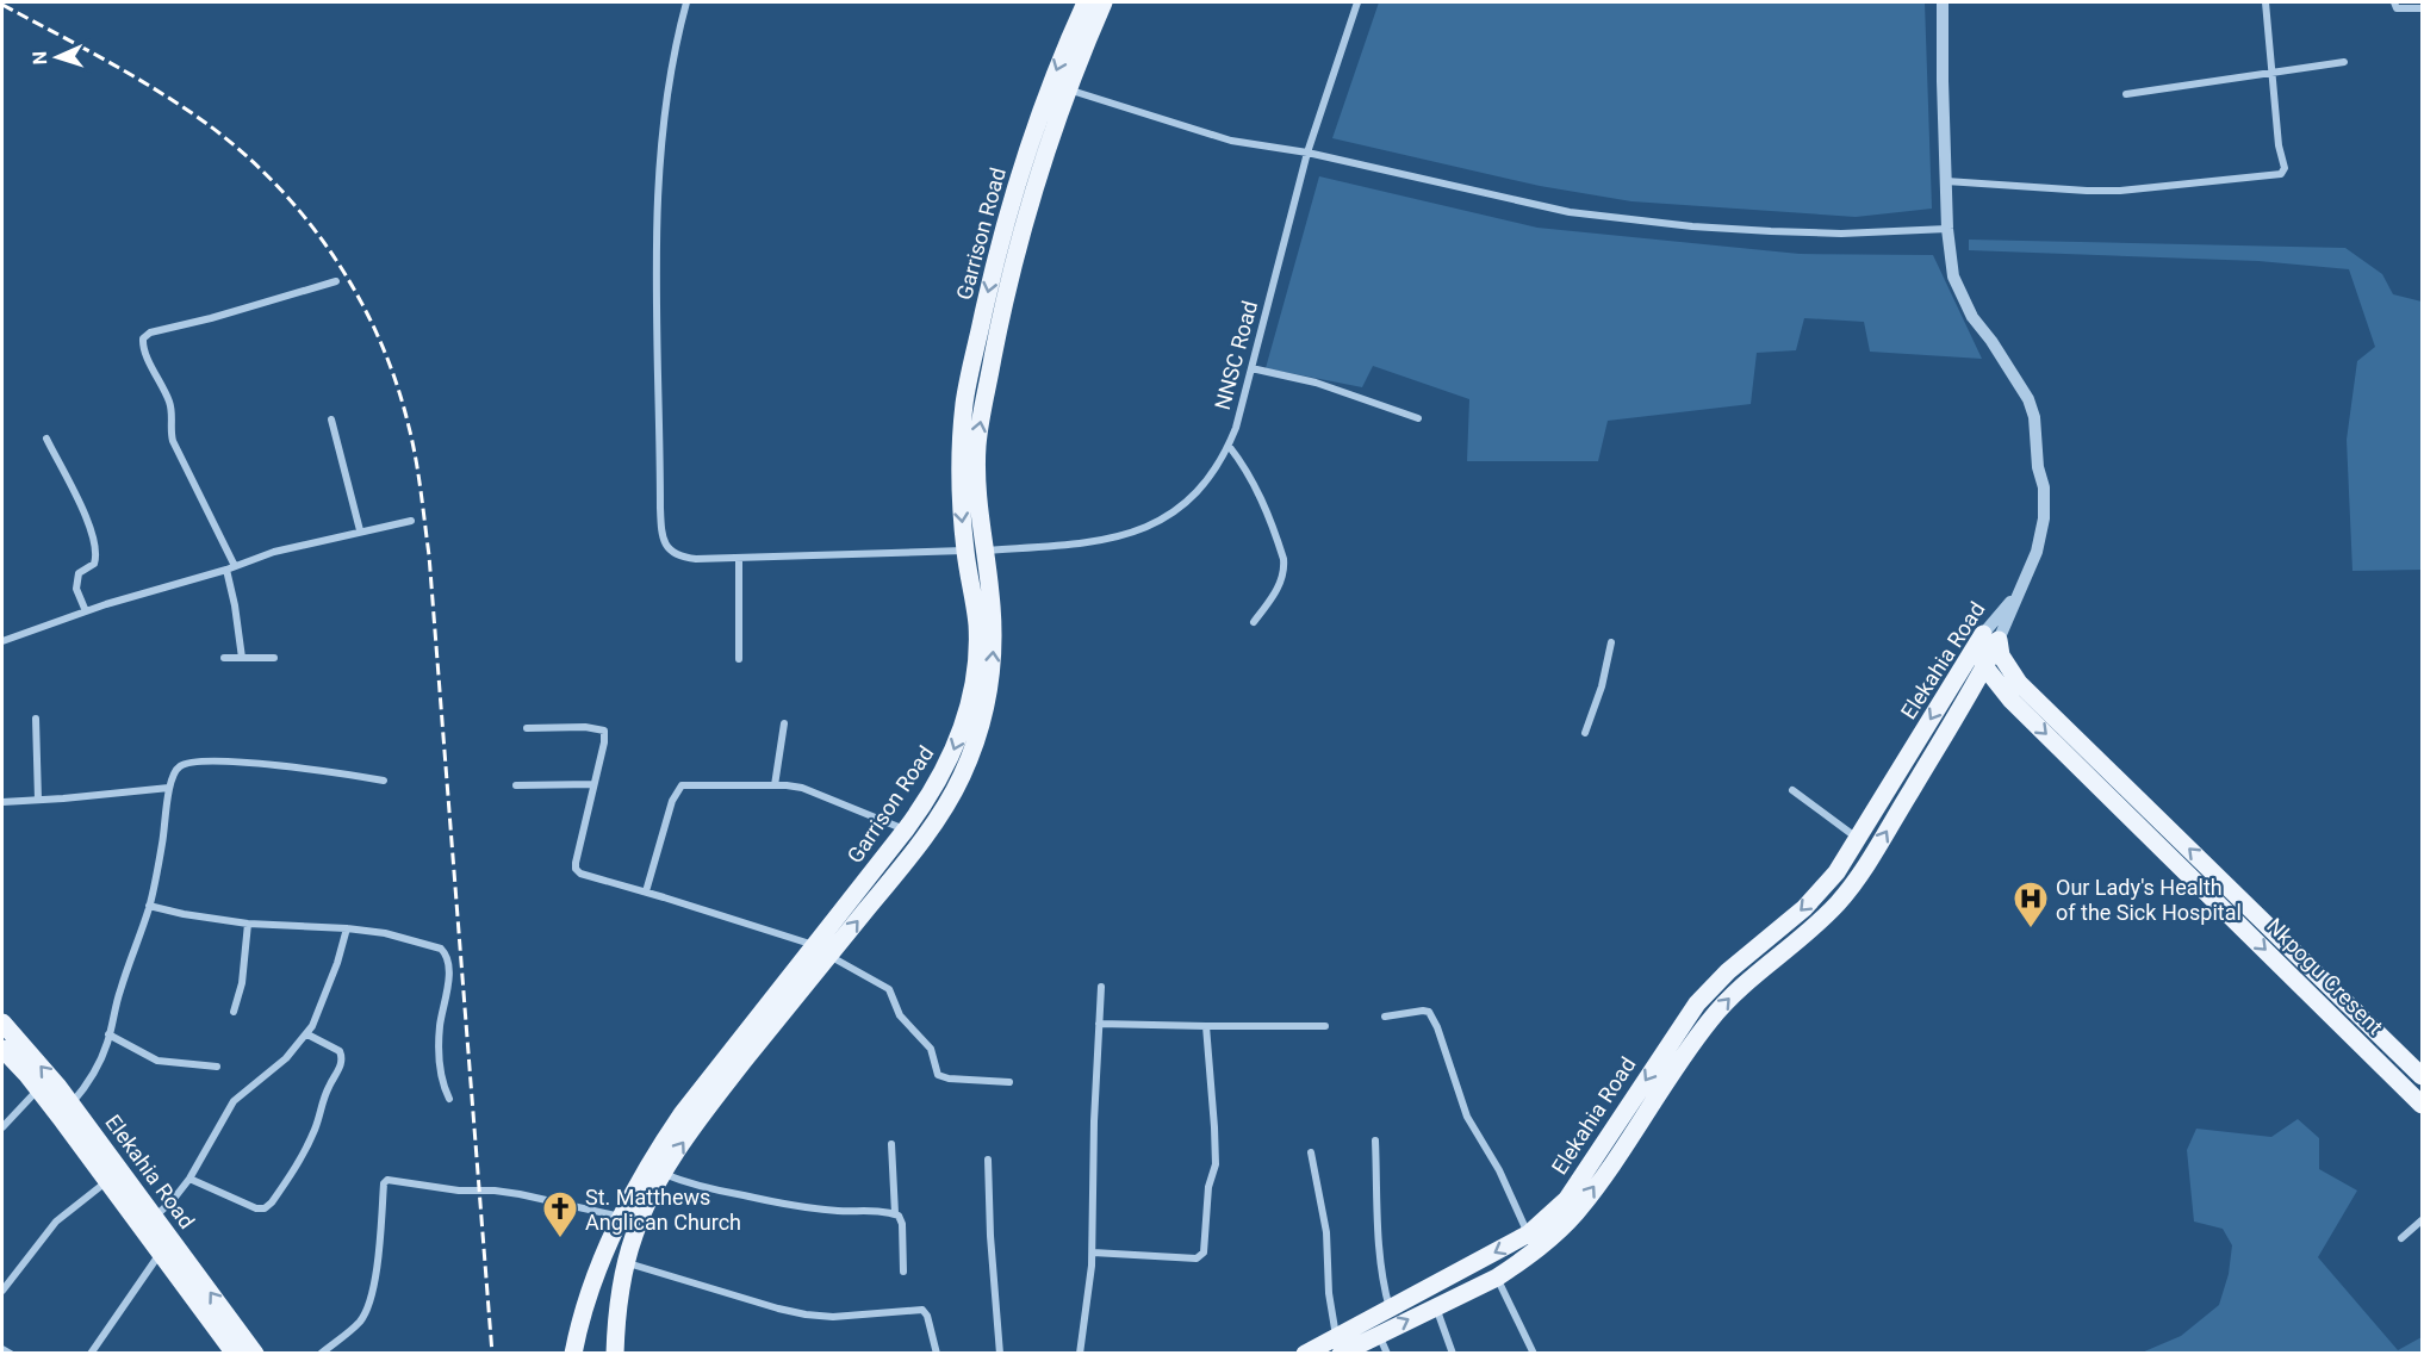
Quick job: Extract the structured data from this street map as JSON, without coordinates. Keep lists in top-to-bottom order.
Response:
{
  "streets": {
    "main road": ["Garrison Road", "Elekahia Road", "Nkpogu Cresent"],
    "street": ["NNSC Road"]
  },
  "crossings": [
    ["Garrison Road", "NNSC Road"],
    ["Elekahia Road", "Nkpogu Cresent"]
  ],
  "places": {
    "hospital": ["Our Lady's Health of the Sick Hospital"],
    "church": ["St. Matthews Anglican Church"]
  },
  "north": "left"
}
